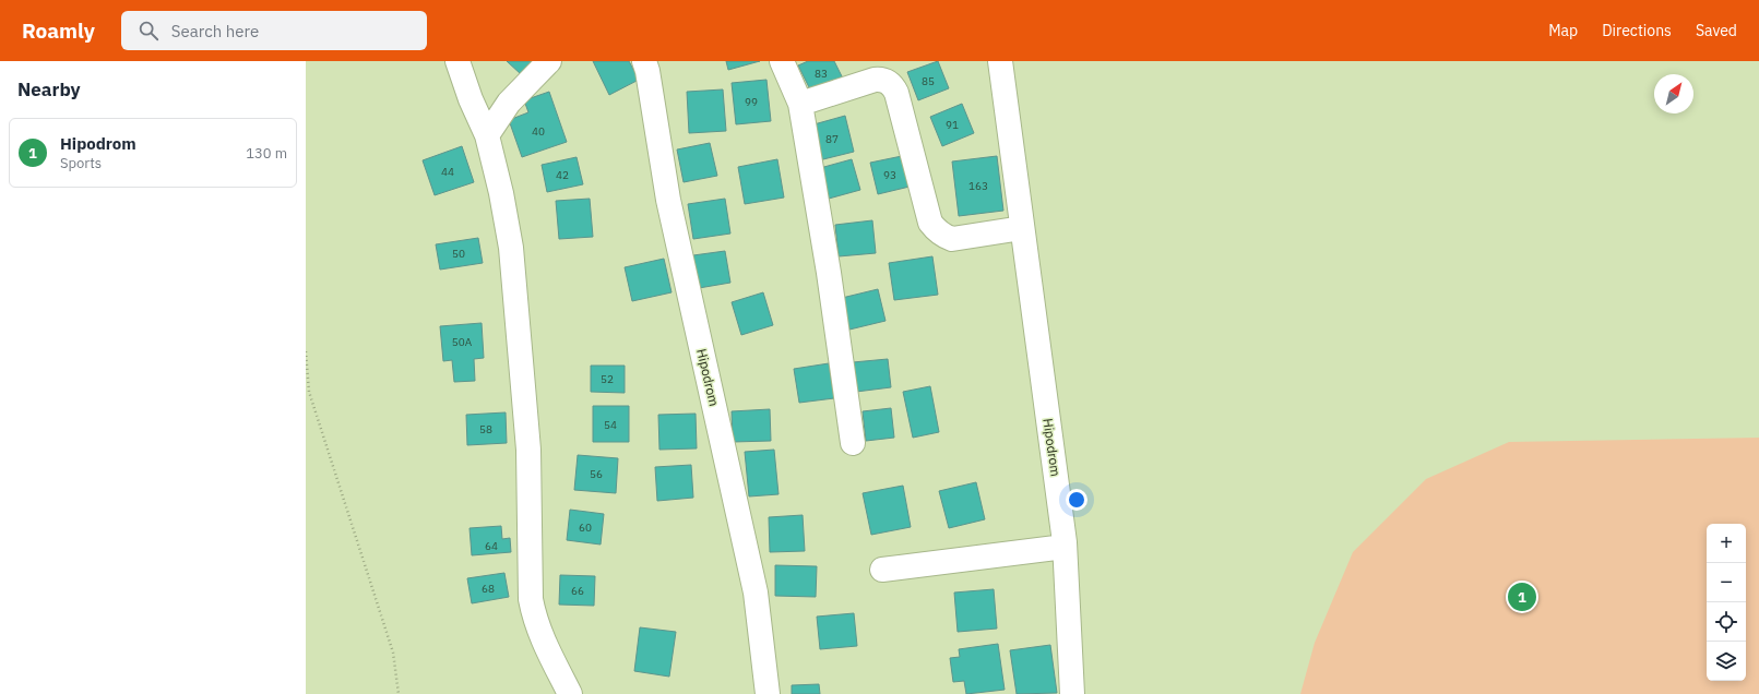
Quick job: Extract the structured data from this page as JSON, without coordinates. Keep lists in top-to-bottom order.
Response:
{
  "streets": {
    "street": ["Hipodrom"]
  },
  "house_numbers": [
    "83",
    "85",
    "99",
    "91",
    "40",
    "87",
    "44",
    "42",
    "93",
    "163",
    "50",
    "50A",
    "52",
    "54",
    "58",
    "56",
    "60",
    "64",
    "68",
    "66"
  ],
  "north": "top right",
  "page": {
    "header": "Roamly",
    "search": "Search here",
    "nav": ["Map", "Directions", "Saved"],
    "heading": "Nearby",
    "list": [
      {
        "mark": "1",
        "name": "Hipodrom",
        "note": "Sports",
        "value": "130 m"
      }
    ],
    "map_buttons": ["+", "−"],
    "pins": "1"
  }
}
